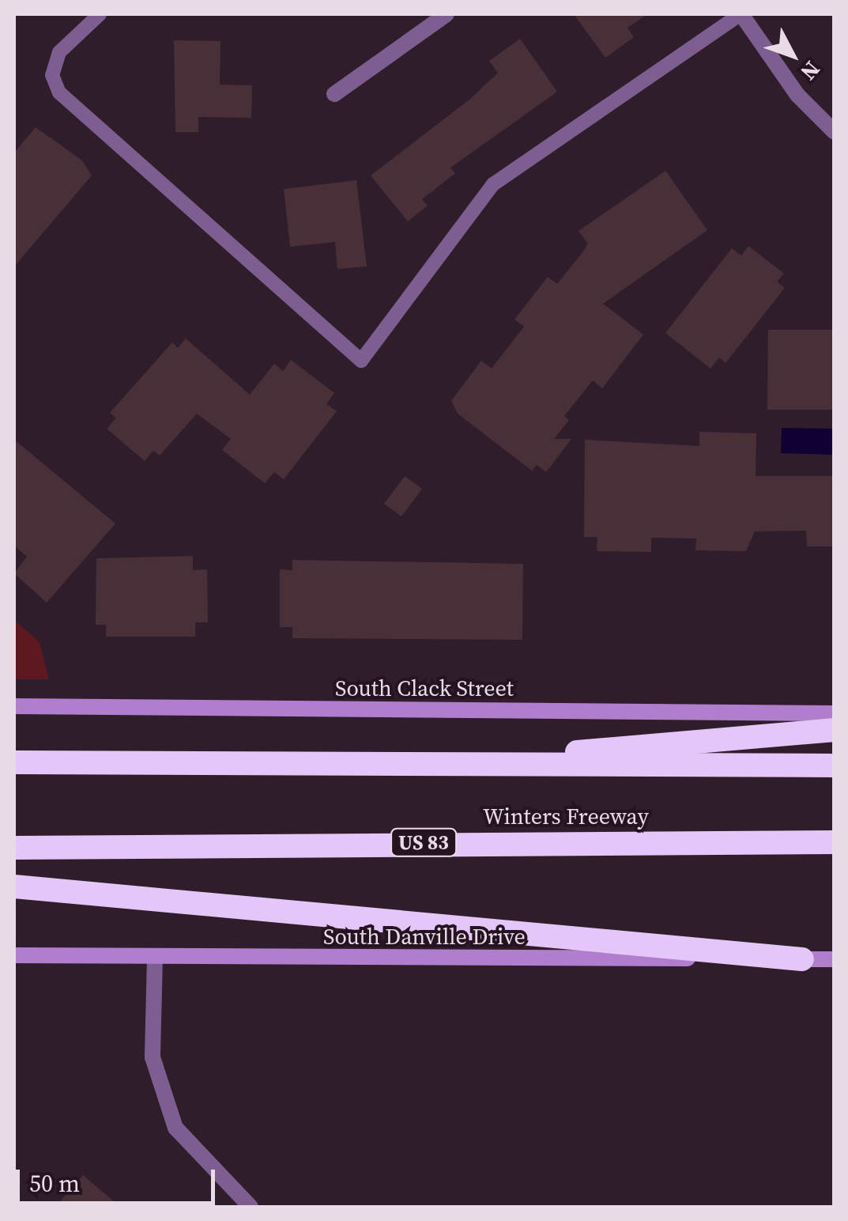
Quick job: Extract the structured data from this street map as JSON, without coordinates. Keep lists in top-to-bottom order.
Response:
{
  "streets": {
    "highway": ["Winters Freeway", "US 83"],
    "main road": ["South Clack Street", "South Danville Drive"]
  },
  "scale_bar": "50 m",
  "north": "bottom right"
}
